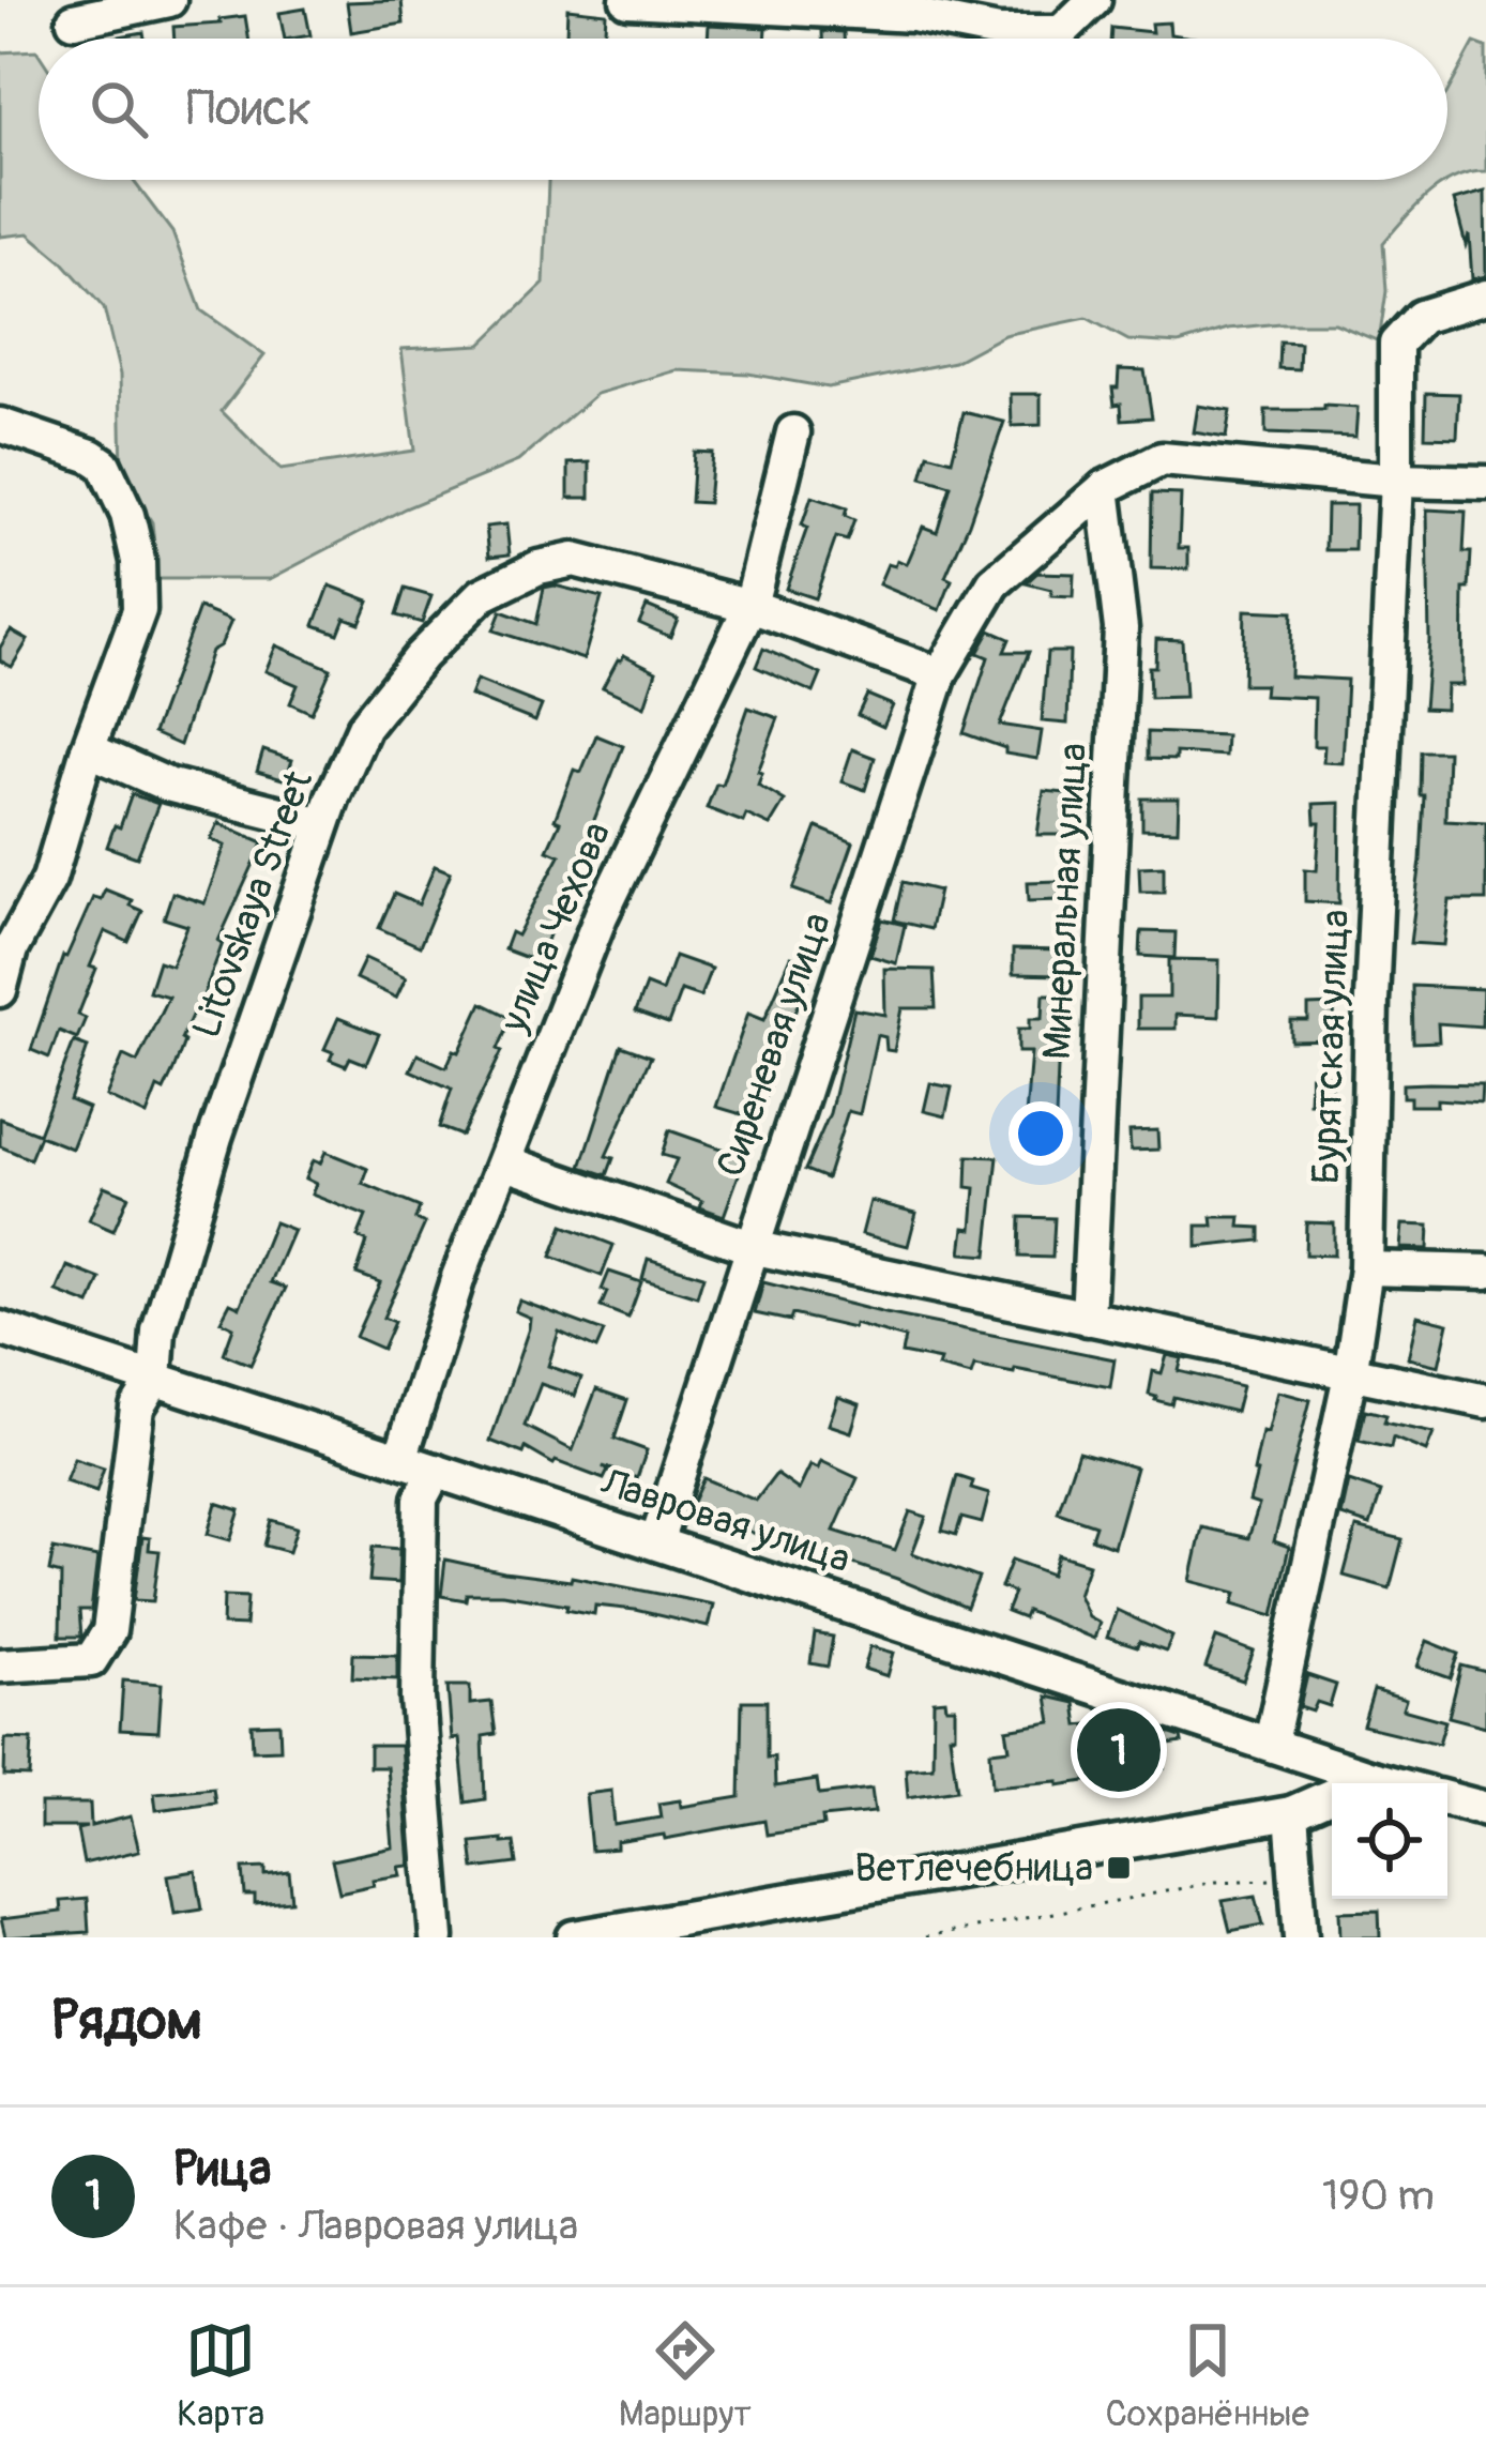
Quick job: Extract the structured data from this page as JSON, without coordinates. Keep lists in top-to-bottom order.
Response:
{
  "streets": {
    "street": [
      "Минеральная улица",
      "Litovskaya Street",
      "улица Чехова",
      "Сиреневая улица",
      "Бурятская улица",
      "Лавровая улица"
    ]
  },
  "crossings": [
    ["Минеральная улица", "Сиреневая улица"],
    ["Litovskaya Street", "улица Чехова"],
    ["Litovskaya Street", "Лавровая улица"],
    ["улица Чехова", "Лавровая улица"],
    ["Сиреневая улица", "Бурятская улица"],
    ["Сиреневая улица", "Лавровая улица"],
    ["Бурятская улица", "Лавровая улица"]
  ],
  "places": {
    "transit": ["Ветлечебница"]
  },
  "page": {
    "search": "Поиск",
    "pins": "1",
    "heading": "Рядом",
    "list": [
      {
        "mark": "1",
        "name": "Рица",
        "note": "Кафе · Лавровая улица",
        "value": "190 m"
      }
    ],
    "nav": ["Карта", "Маршрут", "Сохранённые"]
  }
}
